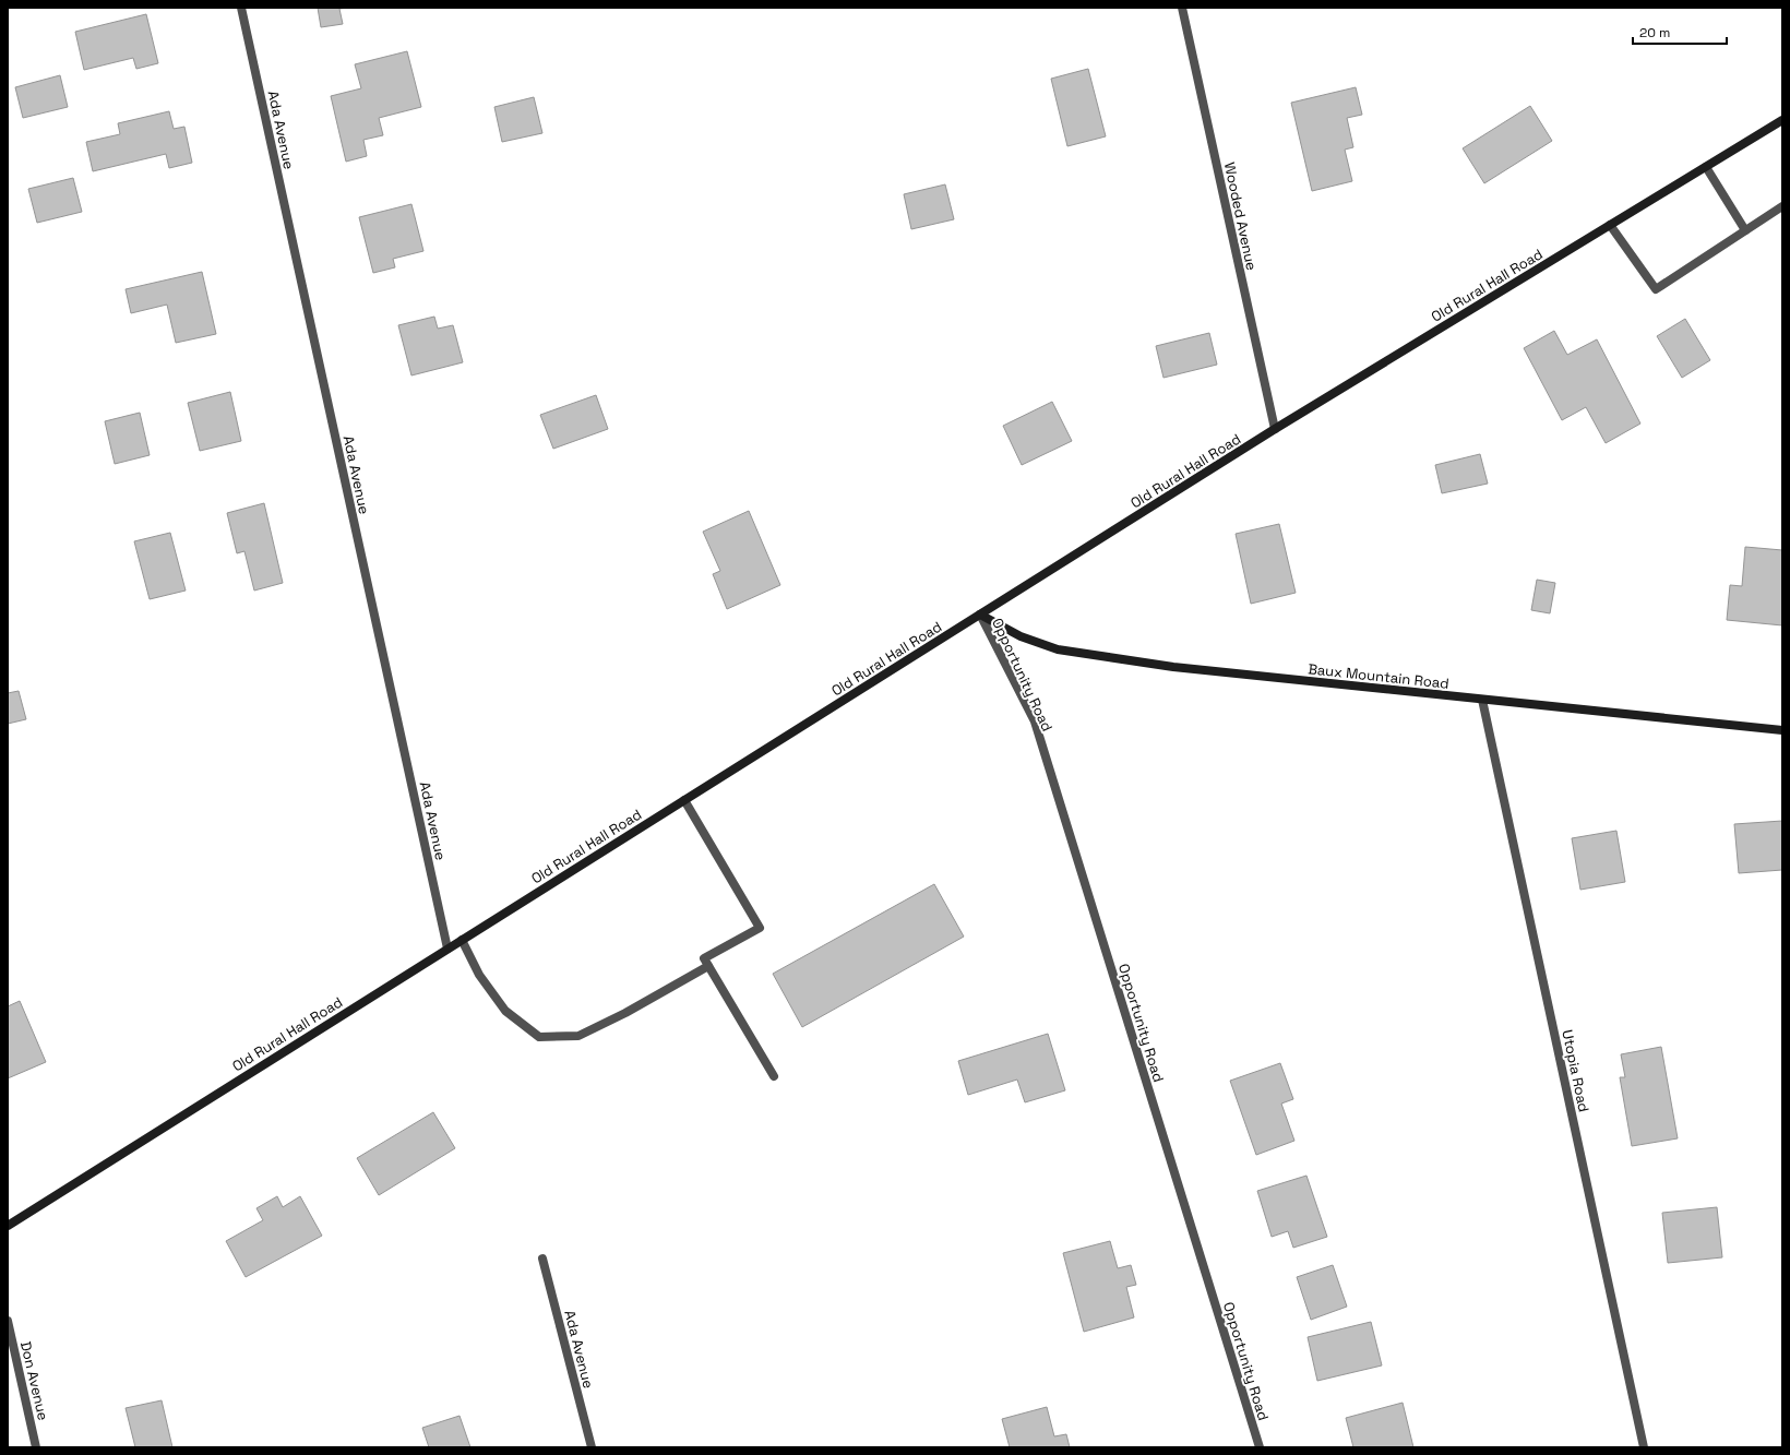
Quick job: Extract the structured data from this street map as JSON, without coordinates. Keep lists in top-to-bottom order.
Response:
{
  "streets": {
    "main road": ["Old Rural Hall Road", "Baux Mountain Road"],
    "street": [
      "Ada Avenue",
      "Wooded Avenue",
      "Opportunity Road",
      "Utopia Road",
      "Don Avenue"
    ]
  },
  "crossings": [
    ["Ada Avenue", "Old Rural Hall Road"],
    ["Wooded Avenue", "Old Rural Hall Road"],
    ["Old Rural Hall Road", "Opportunity Road"],
    ["Old Rural Hall Road", "Baux Mountain Road"],
    ["Opportunity Road", "Baux Mountain Road"],
    ["Baux Mountain Road", "Utopia Road"]
  ],
  "scale_bar": "20 m"
}
